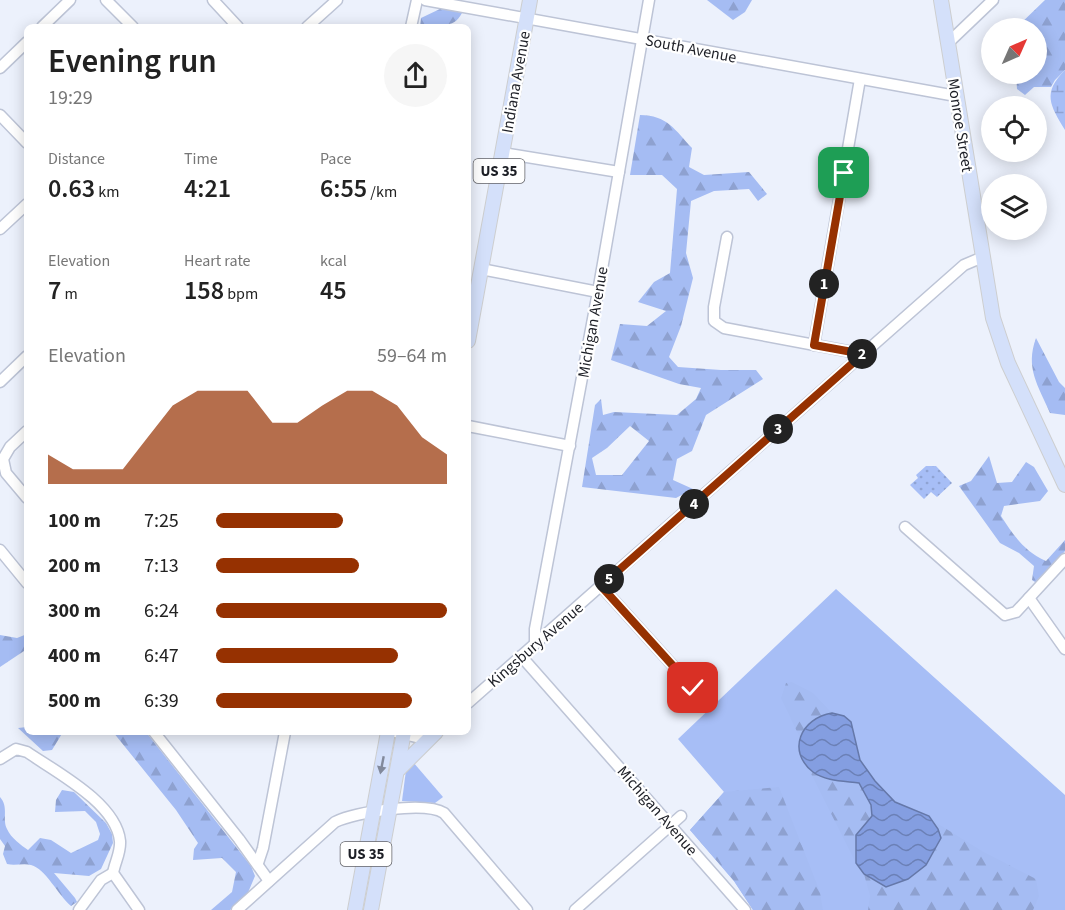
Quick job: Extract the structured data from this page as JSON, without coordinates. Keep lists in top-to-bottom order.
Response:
{
  "streets": {
    "main road": ["Indiana Avenue", "Monroe Street", "US 35"],
    "street": ["South Avenue", "Michigan Avenue", "Kingsbury Avenue"]
  },
  "crossings": [
    ["South Avenue", "Indiana Avenue"],
    ["South Avenue", "Monroe Street"],
    ["South Avenue", "Michigan Avenue"],
    ["Monroe Street", "Kingsbury Avenue"],
    ["Michigan Avenue", "Kingsbury Avenue"]
  ],
  "north": "top right",
  "page": {
    "heading": ["Evening run", "19:29"],
    "stats": [
      ["Distance", "0.63 km"],
      ["Time", "4:21"],
      ["Pace", "6:55 /km"],
      ["Elevation", "7 m"],
      ["Heart rate", "158 bpm"],
      ["kcal", "45"]
    ],
    "pins": [
      "1",
      "2",
      "3",
      "4",
      "5"
    ],
    "chart": ["Elevation", "59–64 m"],
    "list": [
      {
        "name": "100 m",
        "note": "7:25"
      },
      {
        "name": "200 m",
        "note": "7:13"
      },
      {
        "name": "300 m",
        "note": "6:24"
      },
      {
        "name": "400 m",
        "note": "6:47"
      },
      {
        "name": "500 m",
        "note": "6:39"
      }
    ]
  }
}
